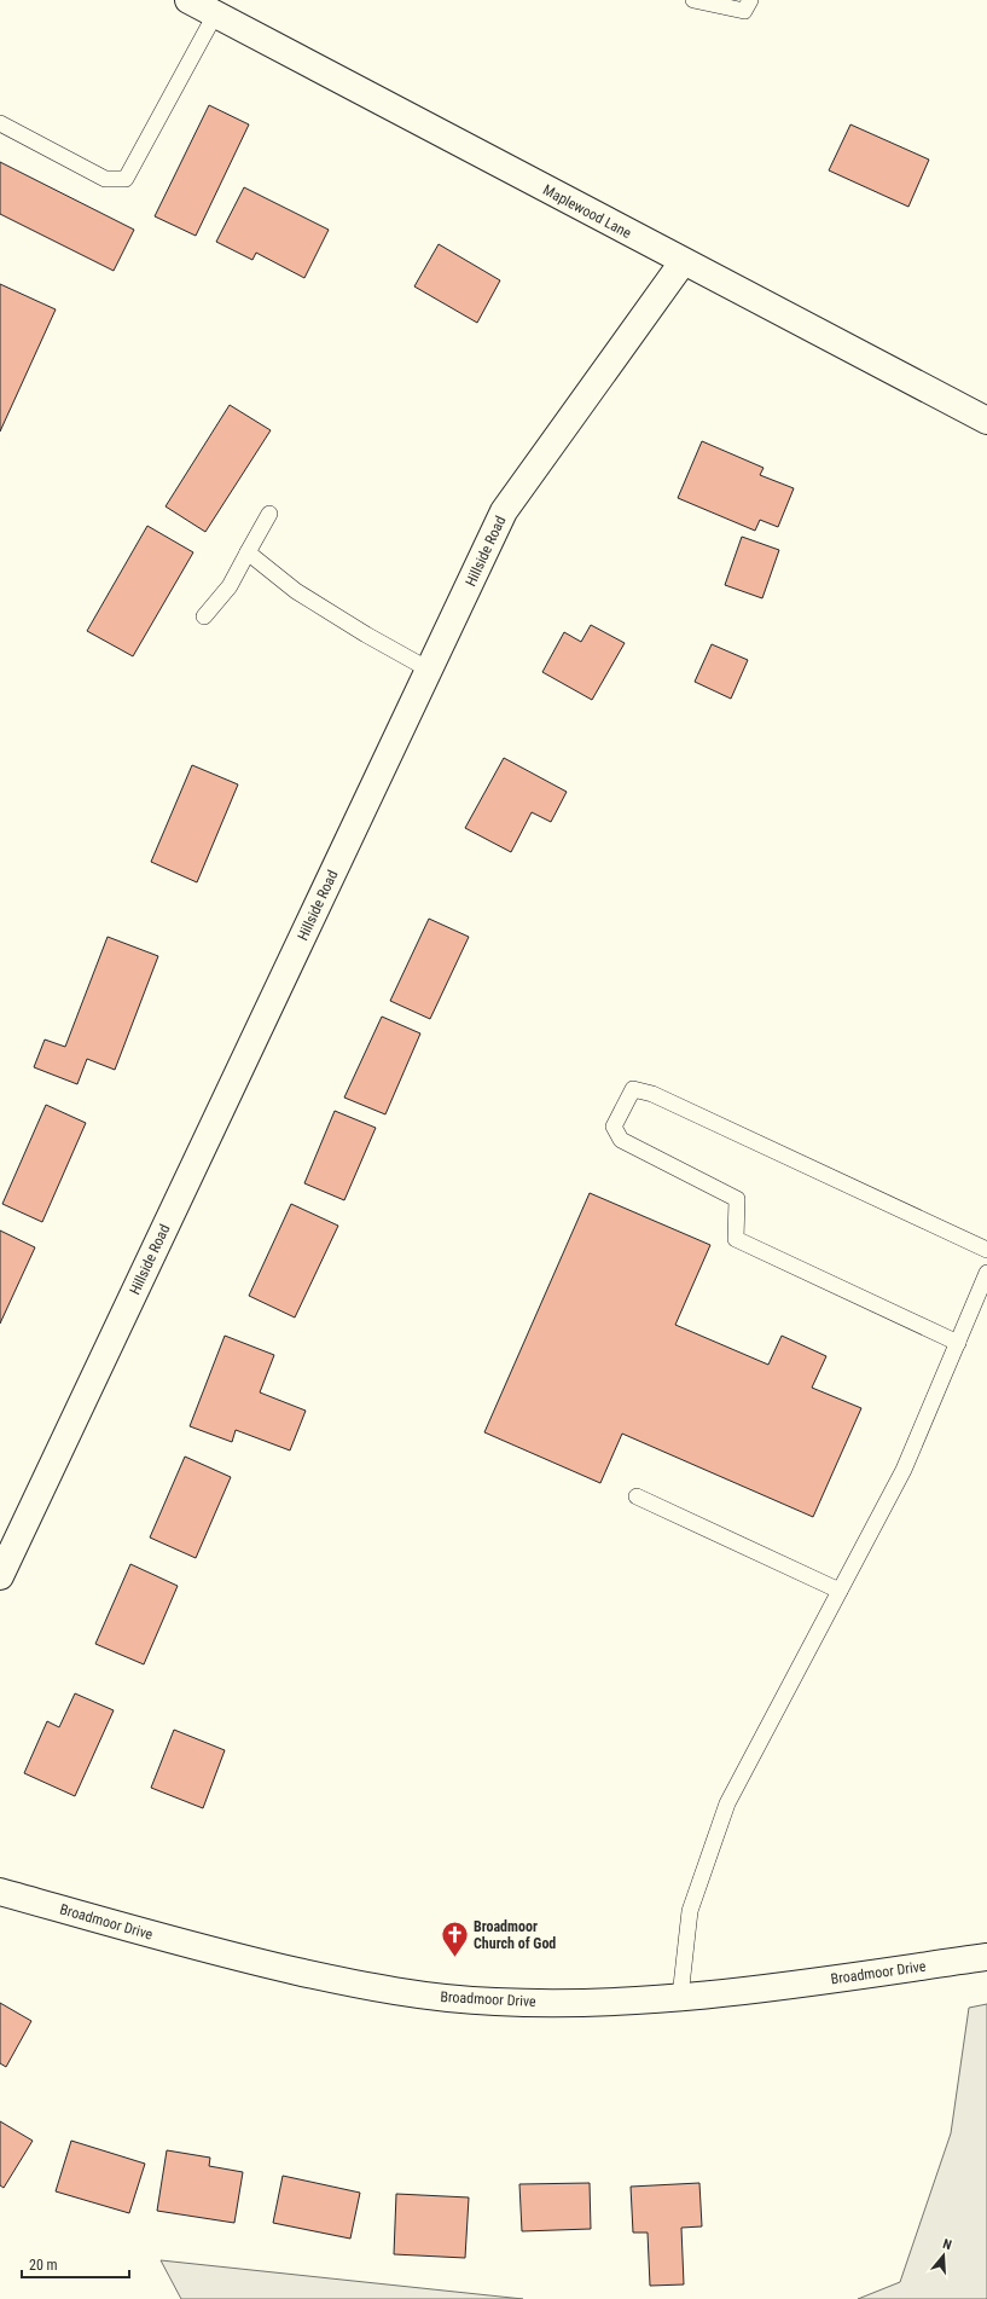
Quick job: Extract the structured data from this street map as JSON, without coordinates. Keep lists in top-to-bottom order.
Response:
{
  "streets": {
    "street": ["Maplewood Lane", "Hillside Road", "Broadmoor Drive"]
  },
  "crossings": [
    ["Maplewood Lane", "Hillside Road"]
  ],
  "places": {
    "church": ["Broadmoor Church of God"]
  },
  "scale_bar": "20 m",
  "north": "top"
}
